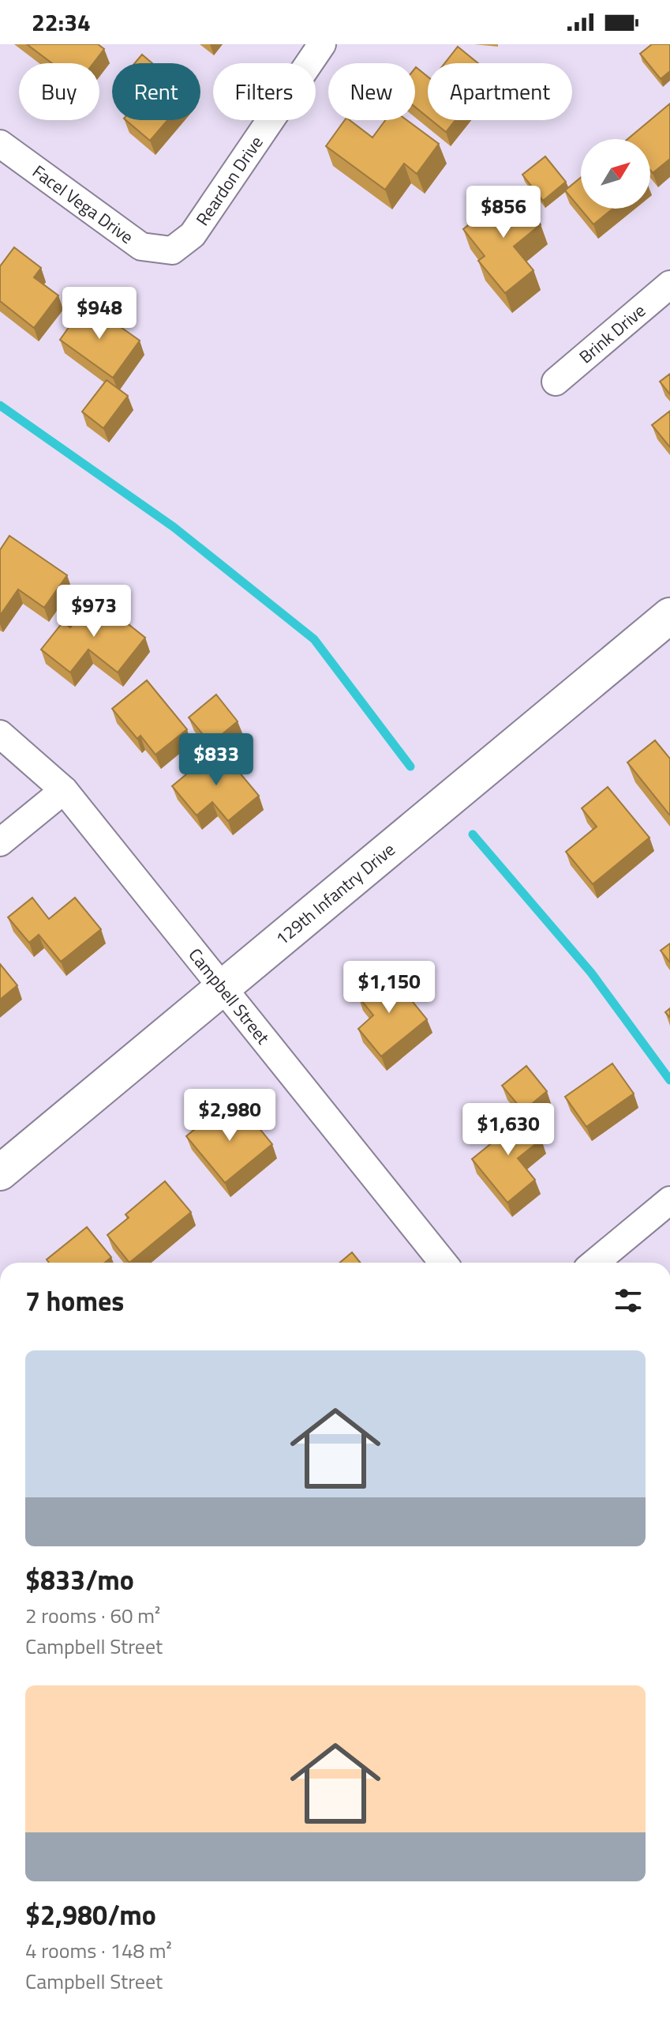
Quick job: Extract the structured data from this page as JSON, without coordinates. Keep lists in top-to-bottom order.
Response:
{
  "streets": {
    "street": [
      "Reardon Drive",
      "Facel Vega Drive",
      "Brink Drive",
      "129th Infantry Drive",
      "Campbell Street"
    ]
  },
  "crossings": [
    ["Reardon Drive", "Facel Vega Drive"],
    ["129th Infantry Drive", "Campbell Street"]
  ],
  "north": "top right",
  "page": {
    "status": "22:34",
    "chip": [
      "Buy",
      "Rent",
      "Filters",
      "New",
      "Apartment"
    ],
    "price": [
      "$856",
      "$948",
      "$973",
      "$833",
      "$1,150",
      "$2,980",
      "$1,630"
    ],
    "heading": "7 homes",
    "list": [
      {
        "name": "$833/mo",
        "note": "2 rooms · 60 m² · Campbell Street"
      },
      {
        "name": "$2,980/mo",
        "note": "4 rooms · 148 m² · Campbell Street"
      }
    ]
  }
}
